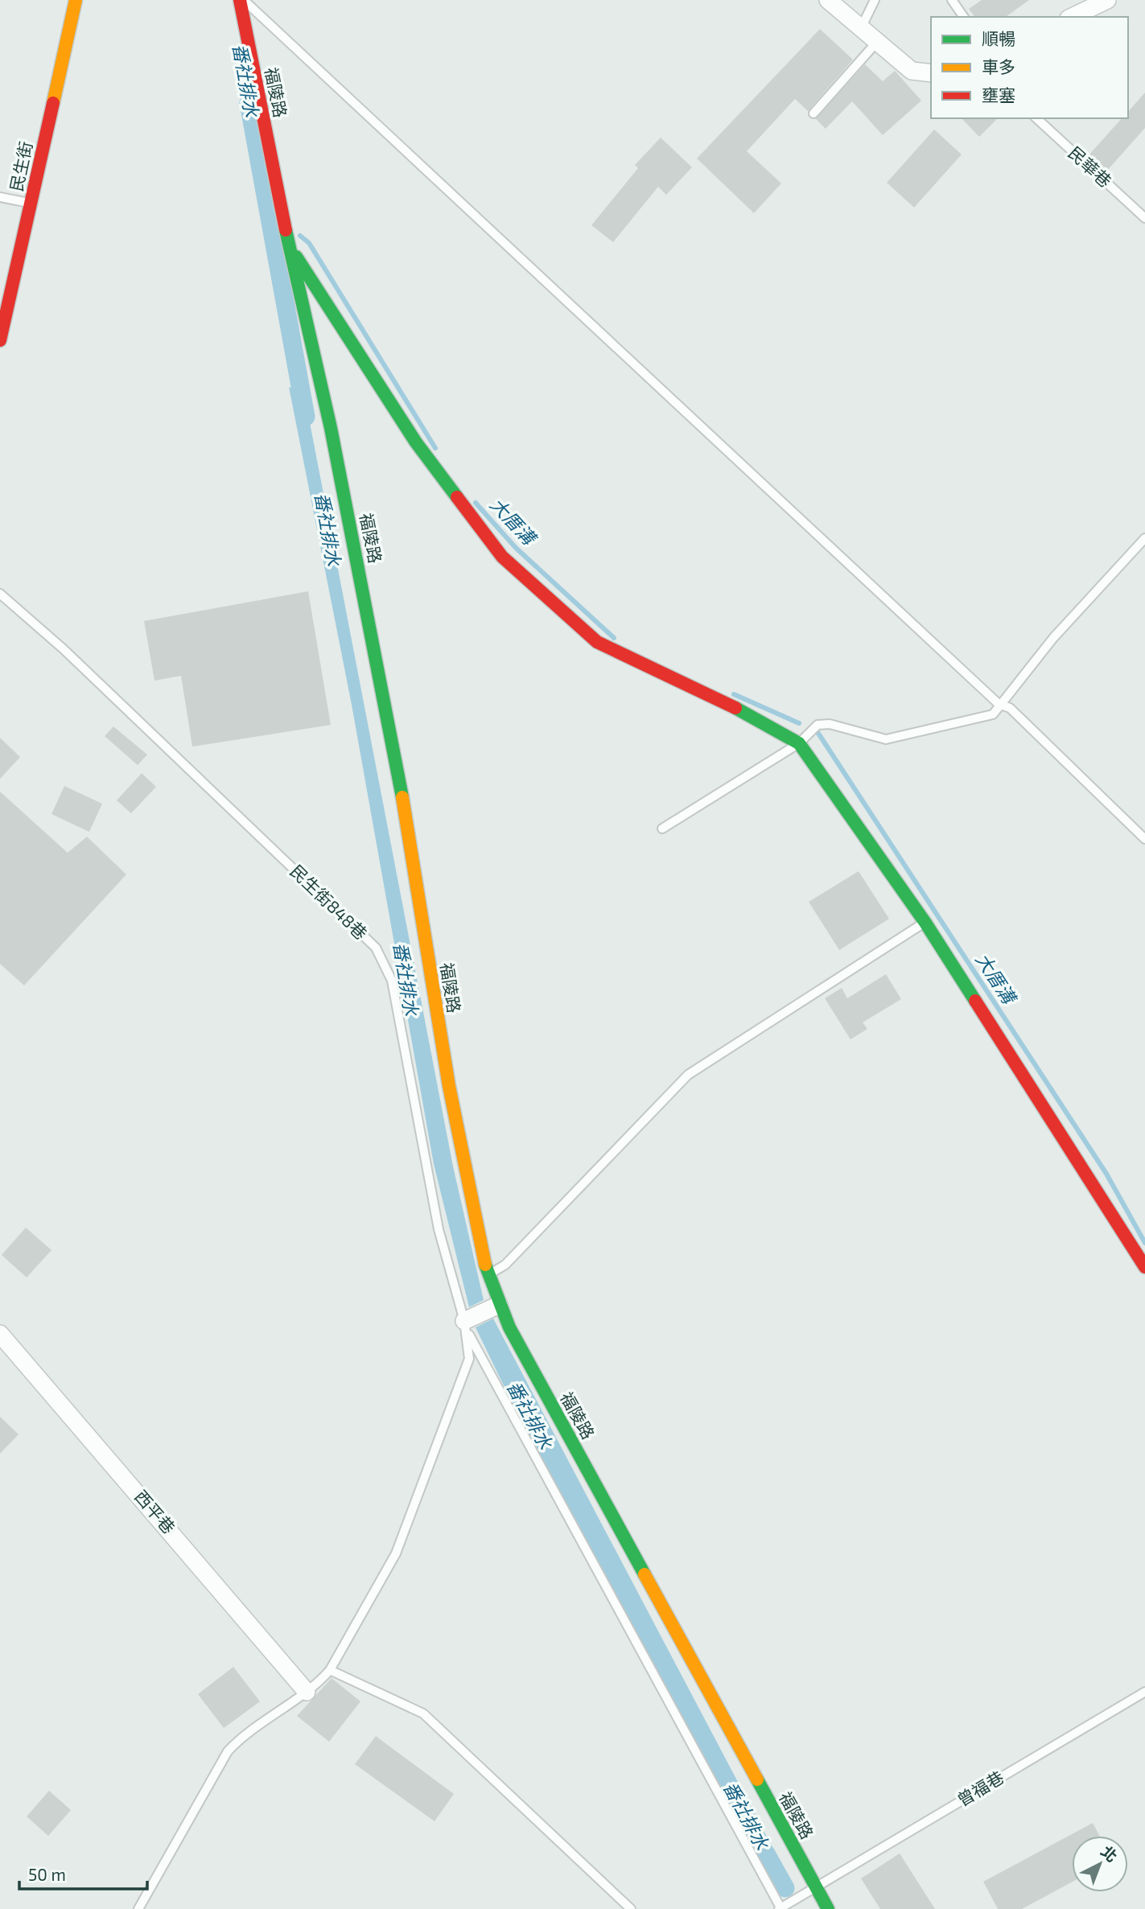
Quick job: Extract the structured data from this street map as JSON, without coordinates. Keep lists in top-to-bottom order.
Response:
{
  "streets": {
    "street": ["福陵路", "民生街", "西平巷"],
    "lane": ["民華巷", "民生街848巷", "曾福巷"]
  },
  "crossings": [
    ["福陵路", "曾福巷"]
  ],
  "water": ["番社排水", "大厝溝"],
  "legend": ["順暢", "車多", "壅塞"],
  "scale_bar": "50 m",
  "north": "top right"
}
